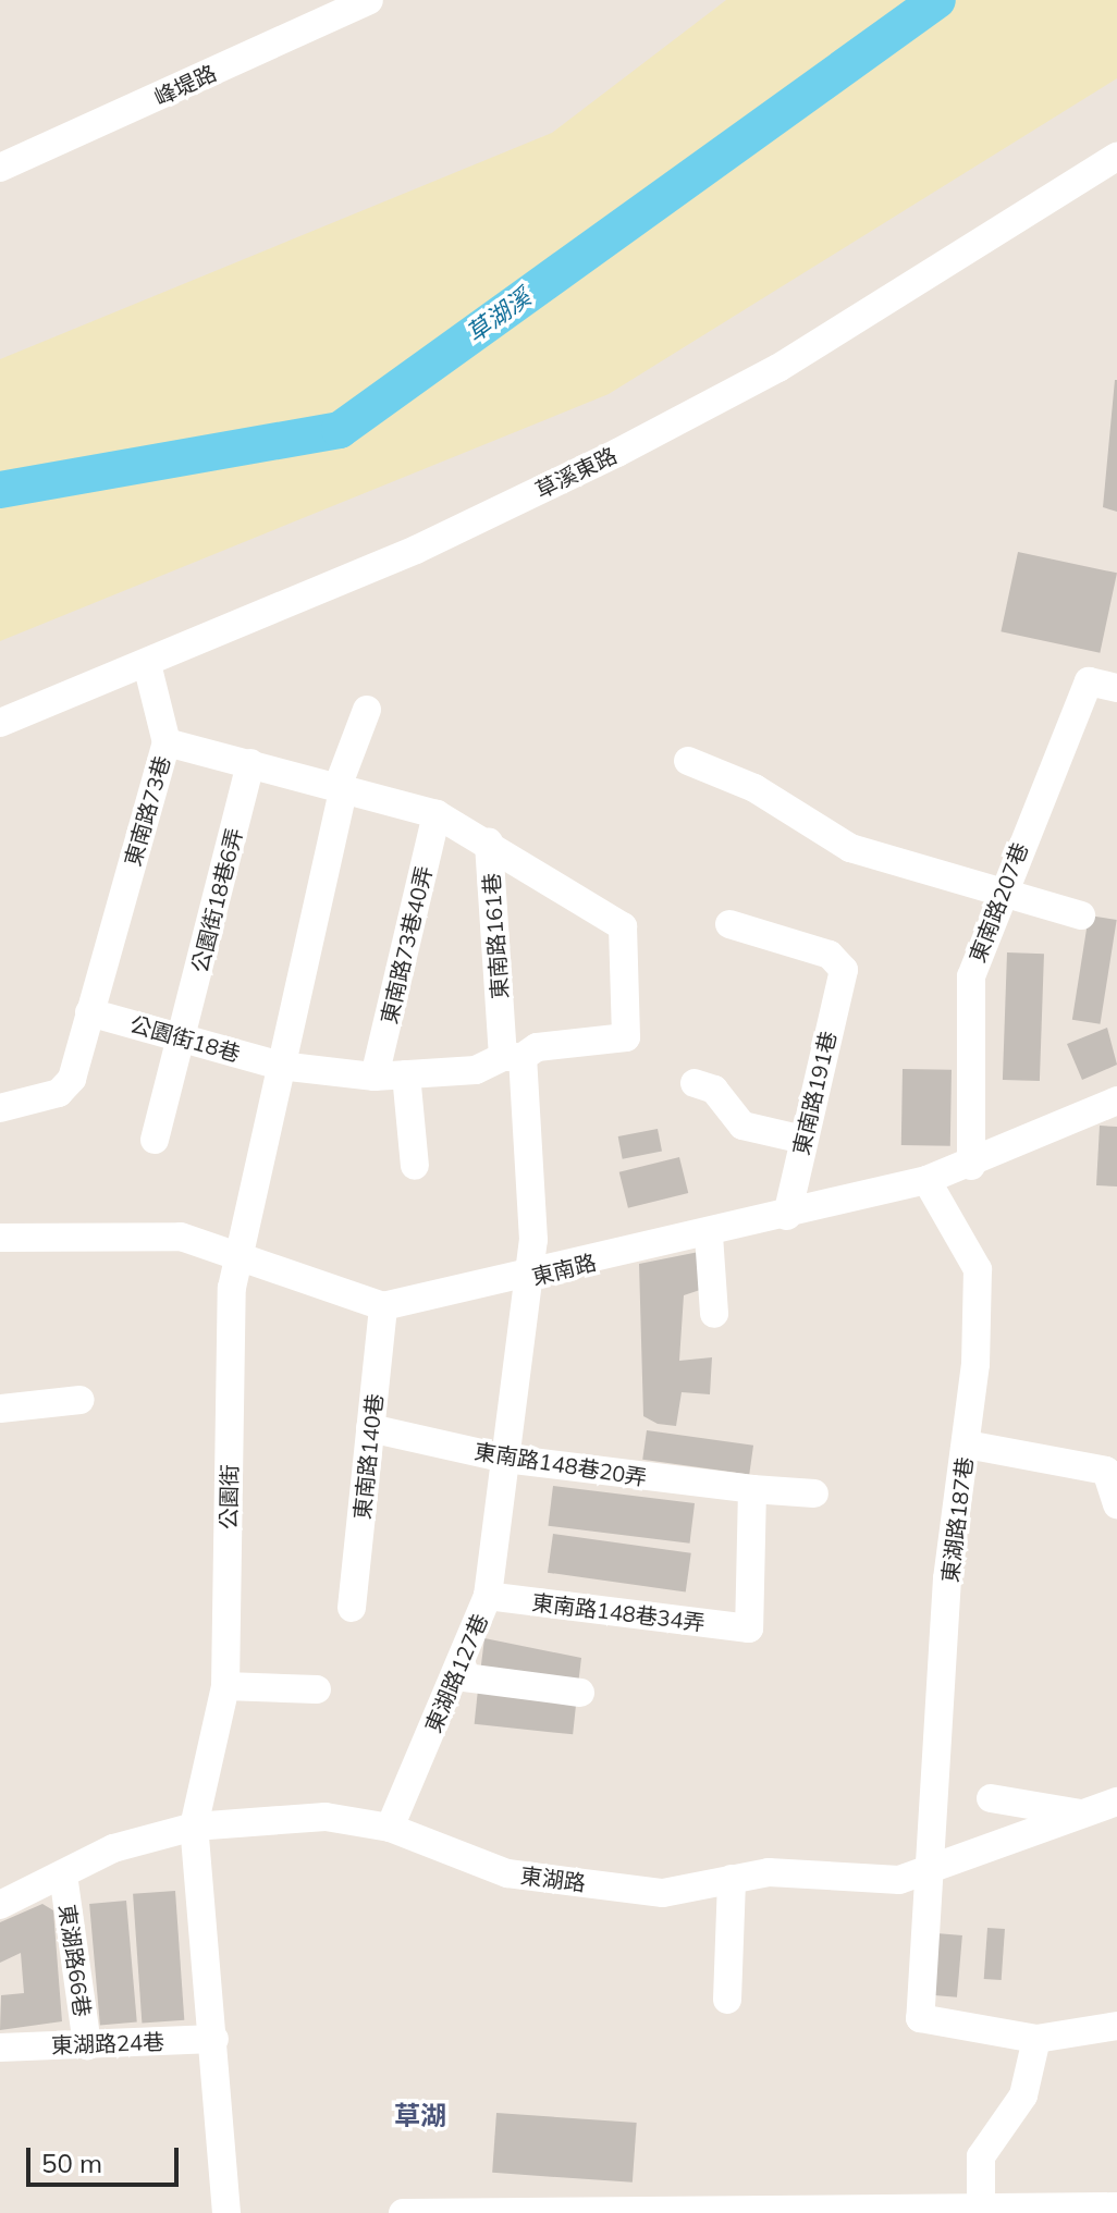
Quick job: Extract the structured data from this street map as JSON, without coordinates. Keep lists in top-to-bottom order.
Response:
{
  "streets": {
    "street": [
      "峰堤路",
      "草溪東路",
      "東南路73巷",
      "公園街18巷6弄",
      "東南路207巷",
      "東南路161巷",
      "東南路73巷40弄",
      "公園街18巷",
      "東南路191巷",
      "東南路",
      "東南路140巷",
      "東南路148巷20弄",
      "公園街",
      "東湖路187巷",
      "東南路148巷34弄",
      "東湖路127巷",
      "東湖路",
      "東湖路66巷",
      "東湖路24巷"
    ]
  },
  "crossings": [
    ["東南路73巷", "公園街18巷6弄"],
    ["東南路73巷", "東南路161巷"],
    ["東南路73巷", "東南路73巷40弄"],
    ["東南路73巷", "公園街18巷"],
    ["東南路73巷", "公園街"],
    ["公園街18巷6弄", "公園街18巷"],
    ["東南路207巷", "東南路"],
    ["東南路161巷", "公園街18巷"],
    ["東南路161巷", "東南路"],
    ["東南路161巷", "東湖路127巷"],
    ["東南路73巷40弄", "公園街18巷"],
    ["公園街18巷", "公園街"],
    ["東南路191巷", "東南路"],
    ["東南路", "東南路140巷"],
    ["東南路", "東湖路187巷"],
    ["東南路", "東湖路127巷"],
    ["東南路140巷", "東南路148巷20弄"],
    ["東南路148巷20弄", "東南路148巷34弄"],
    ["東南路148巷20弄", "東湖路127巷"],
    ["公園街", "東湖路"],
    ["公園街", "東湖路24巷"],
    ["東湖路187巷", "東湖路"],
    ["東南路148巷34弄", "東湖路127巷"],
    ["東湖路127巷", "東湖路"],
    ["東湖路", "東湖路66巷"],
    ["東湖路66巷", "東湖路24巷"]
  ],
  "districts": ["草湖"],
  "water": ["草湖溪"],
  "scale_bar": "50 m"
}
